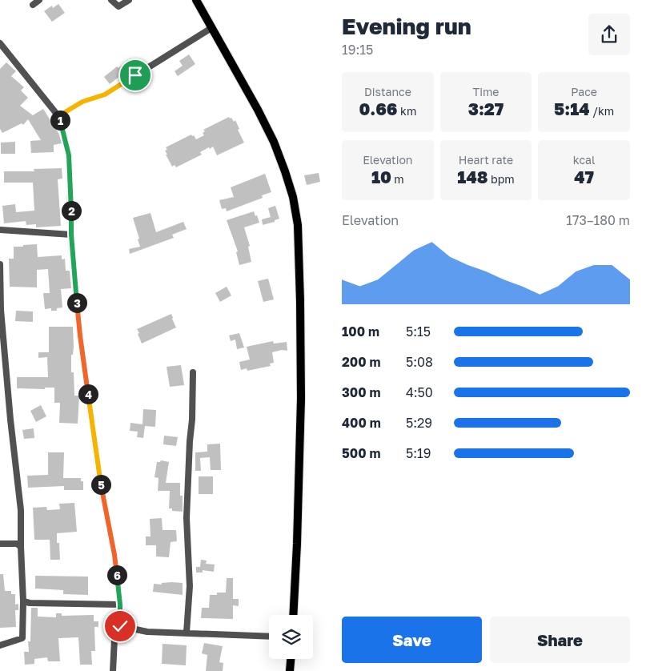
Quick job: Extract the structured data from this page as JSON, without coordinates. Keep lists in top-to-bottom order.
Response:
{
  "page": {
    "heading": ["Evening run", "19:15"],
    "stats": [
      ["Distance", "0.66 km"],
      ["Time", "3:27"],
      ["Pace", "5:14 /km"],
      ["Elevation", "10 m"],
      ["Heart rate", "148 bpm"],
      ["kcal", "47"]
    ],
    "pins": [
      "1",
      "2",
      "3",
      "4",
      "5",
      "6"
    ],
    "chart": ["Elevation", "173–180 m"],
    "list": [
      {
        "name": "100 m",
        "note": "5:15"
      },
      {
        "name": "200 m",
        "note": "5:08"
      },
      {
        "name": "300 m",
        "note": "4:50"
      },
      {
        "name": "400 m",
        "note": "5:29"
      },
      {
        "name": "500 m",
        "note": "5:19"
      }
    ],
    "buttons": ["Save", "Share"]
  }
}
